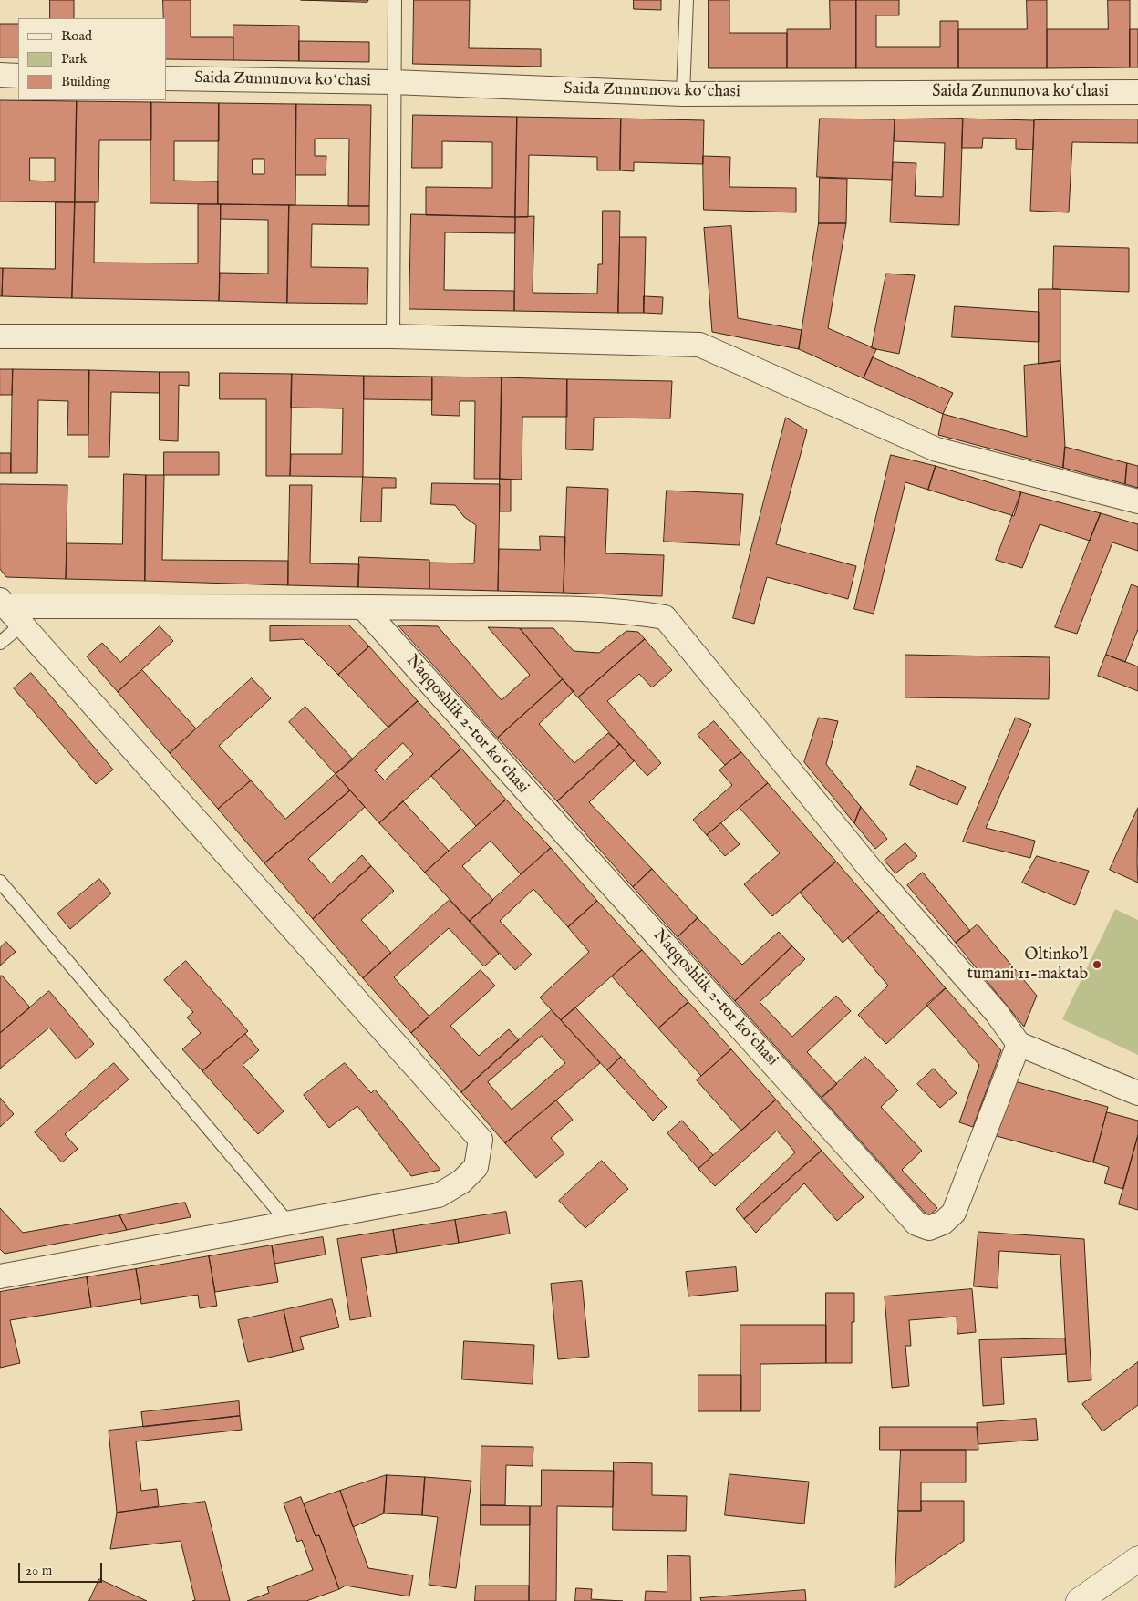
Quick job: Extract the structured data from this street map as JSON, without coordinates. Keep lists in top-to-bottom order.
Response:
{
  "streets": {
    "street": ["Saida Zunnunova koʻchasi", "Naqqoshlik 2-tor koʻchasi"]
  },
  "places": ["Oltinko'l tumani 11-maktab"],
  "legend": ["Road", "Park", "Building"],
  "scale_bar": "20 m"
}
